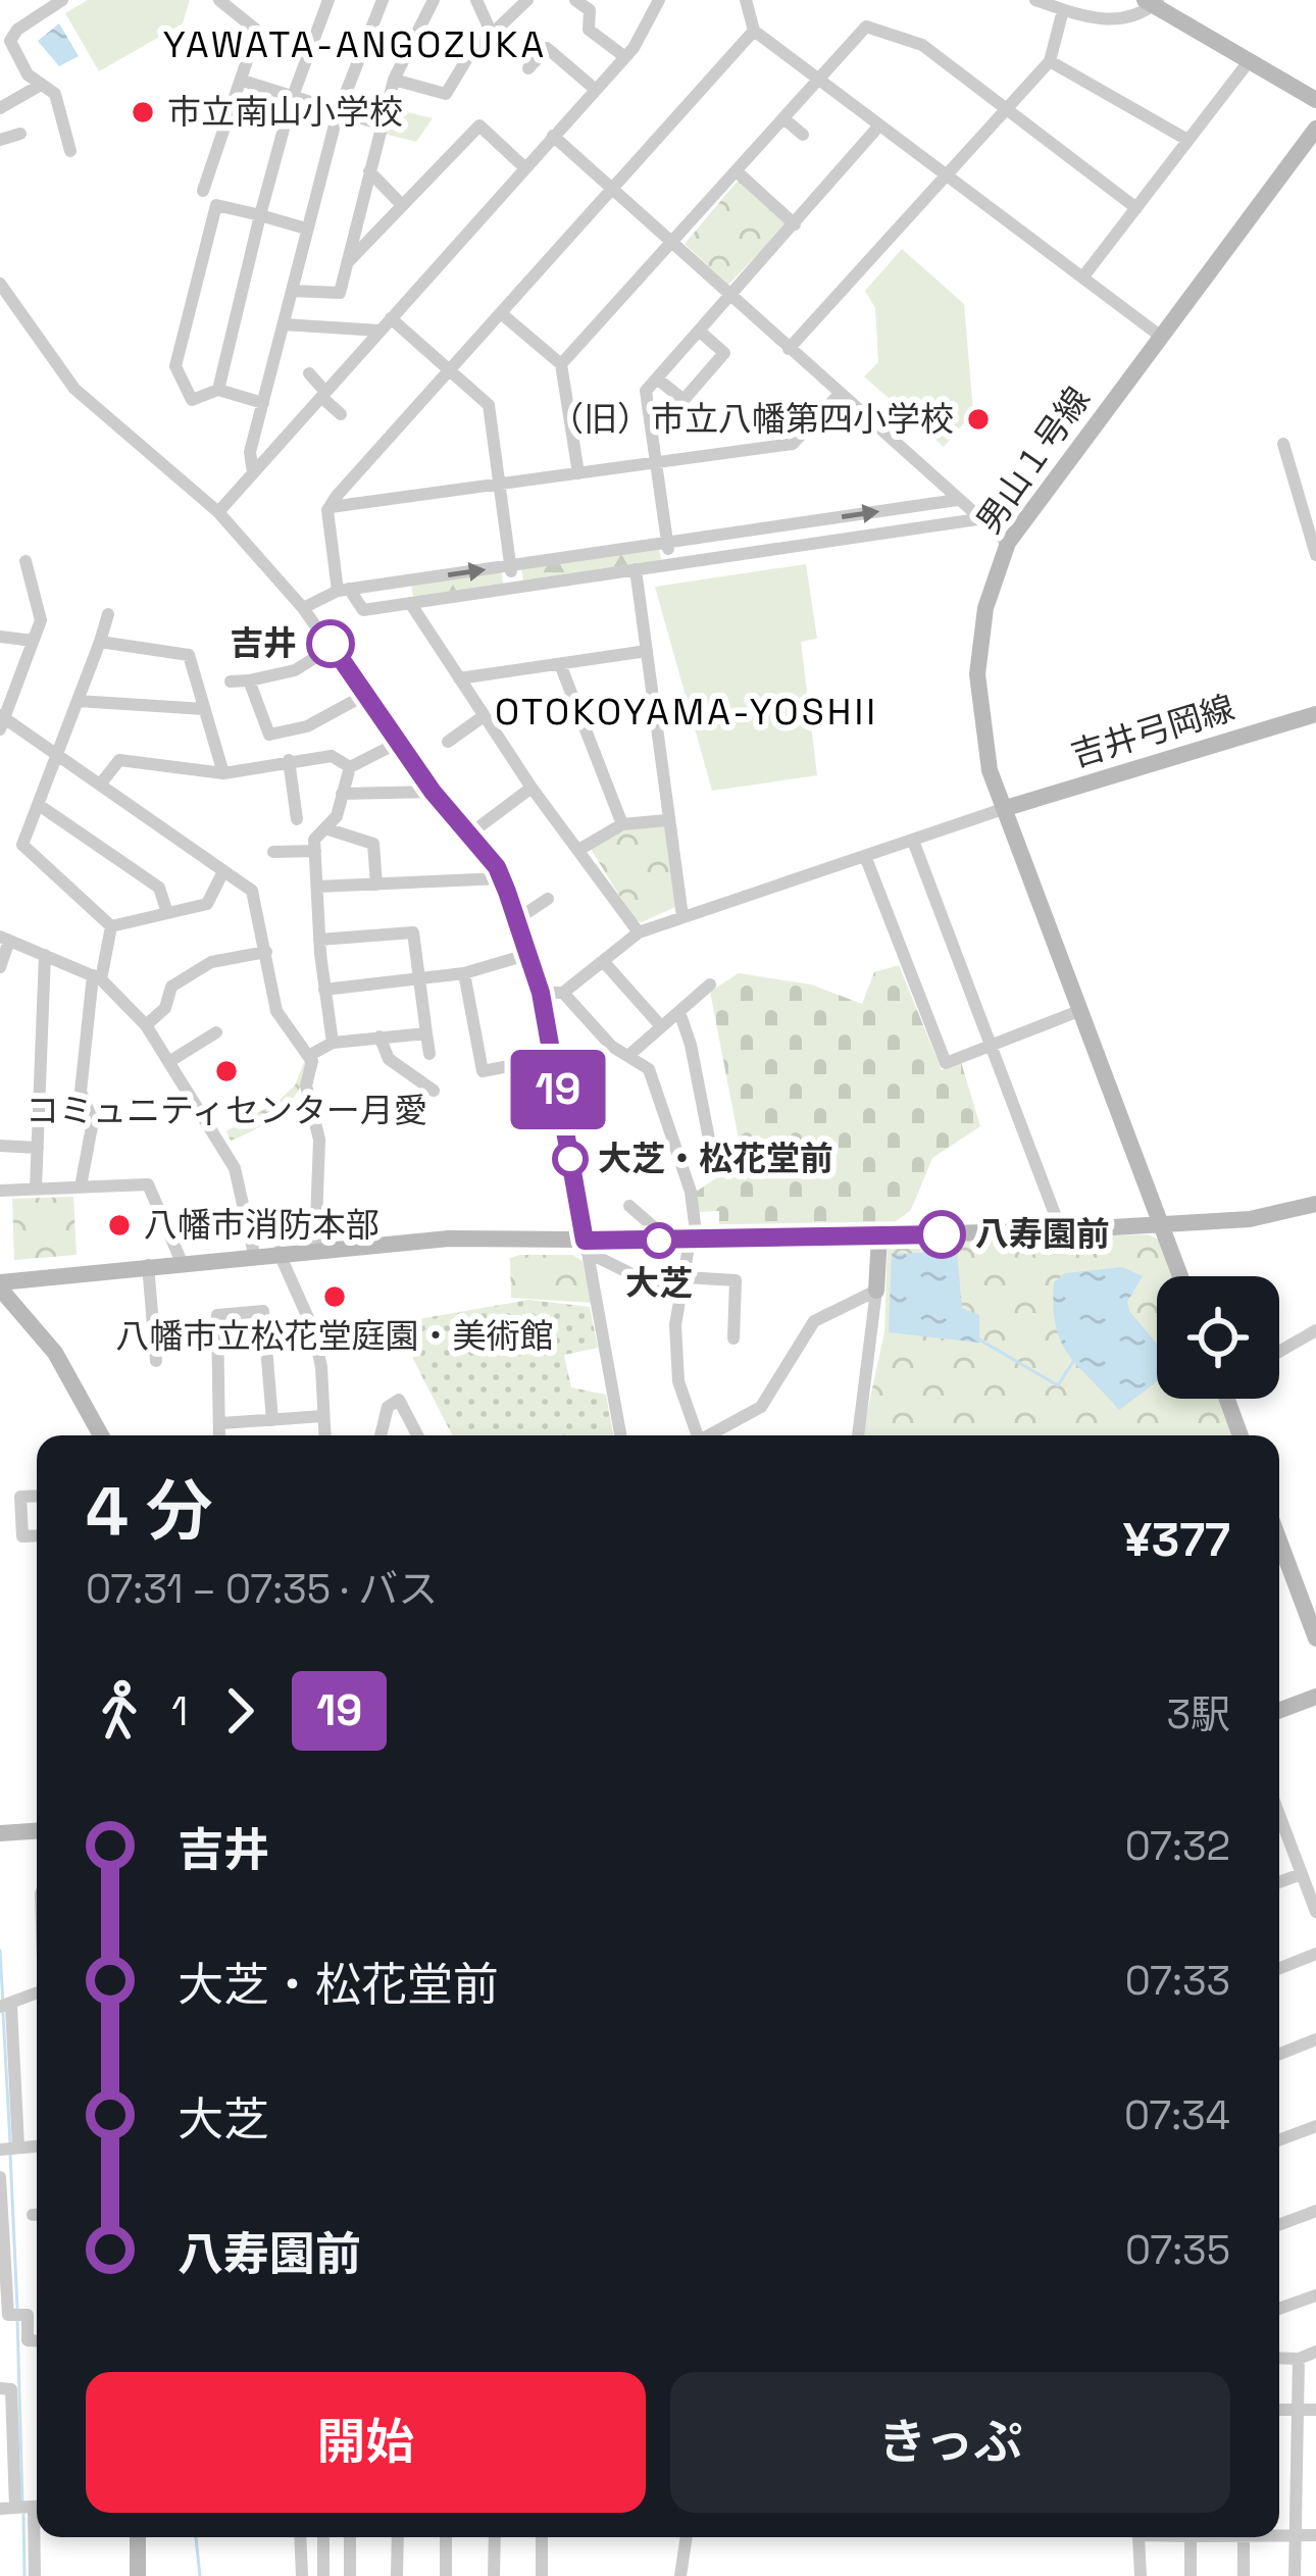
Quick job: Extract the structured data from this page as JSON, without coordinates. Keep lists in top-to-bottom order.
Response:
{
  "streets": {
    "street": ["男山１号線", "吉井弓岡線"]
  },
  "crossings": [
    ["男山１号線", "吉井弓岡線"]
  ],
  "districts": ["YAWATA-ANGOZUKA", "OTOKOYAMA-YOSHII"],
  "places": [
    "市立南山小学校",
    "（旧）市立八幡第四小学校",
    "吉井",
    "コミュニティセンター月愛",
    "大芝・松花堂前",
    "八幡市消防本部",
    "八寿園前",
    "大芝",
    "八幡市立松花堂庭園・美術館"
  ],
  "lines": ["bus line 19"],
  "page": {
    "on_map": "19",
    "heading": ["4 分", "07:31 – 07:35 · バス", "¥377"],
    "legs": ["1", "19", "3駅"],
    "list": [
      {
        "name": "吉井",
        "value": "07:32"
      },
      {
        "name": "大芝・松花堂前",
        "value": "07:33"
      },
      {
        "name": "大芝",
        "value": "07:34"
      },
      {
        "name": "八寿園前",
        "value": "07:35"
      }
    ],
    "buttons": ["開始", "きっぷ"]
  }
}
